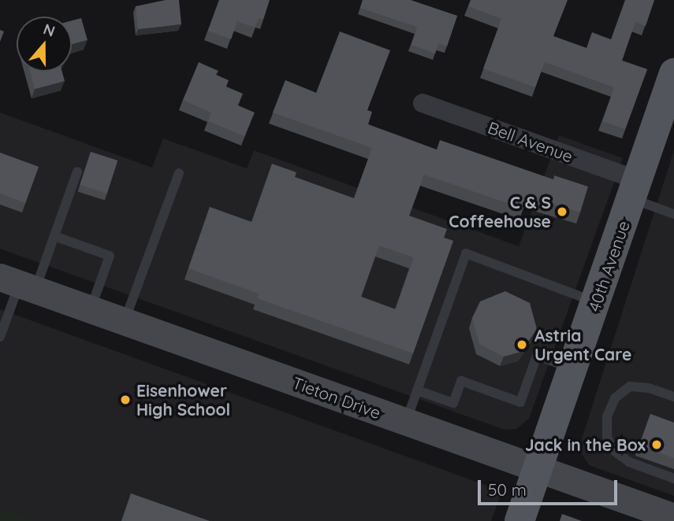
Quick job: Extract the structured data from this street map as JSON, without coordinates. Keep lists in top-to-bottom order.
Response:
{
  "streets": {
    "main road": ["40th Avenue", "Tieton Drive"],
    "street": ["Bell Avenue"]
  },
  "crossings": [
    ["Bell Avenue", "40th Avenue"],
    ["40th Avenue", "Tieton Drive"]
  ],
  "places": [
    "C & S Coffeehouse",
    "Astria Urgent Care",
    "Eisenhower High School",
    "Jack in the Box"
  ],
  "scale_bar": "50 m",
  "north": "top"
}
